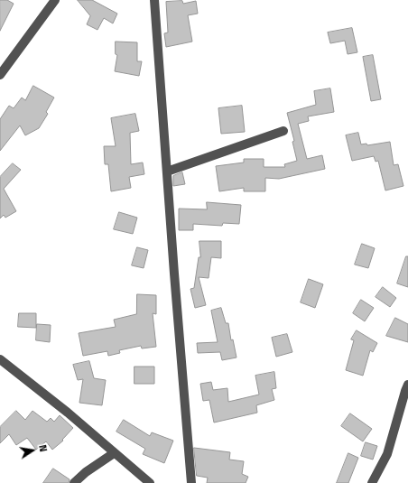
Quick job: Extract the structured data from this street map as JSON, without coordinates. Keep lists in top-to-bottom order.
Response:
{
  "north": "right"
}
